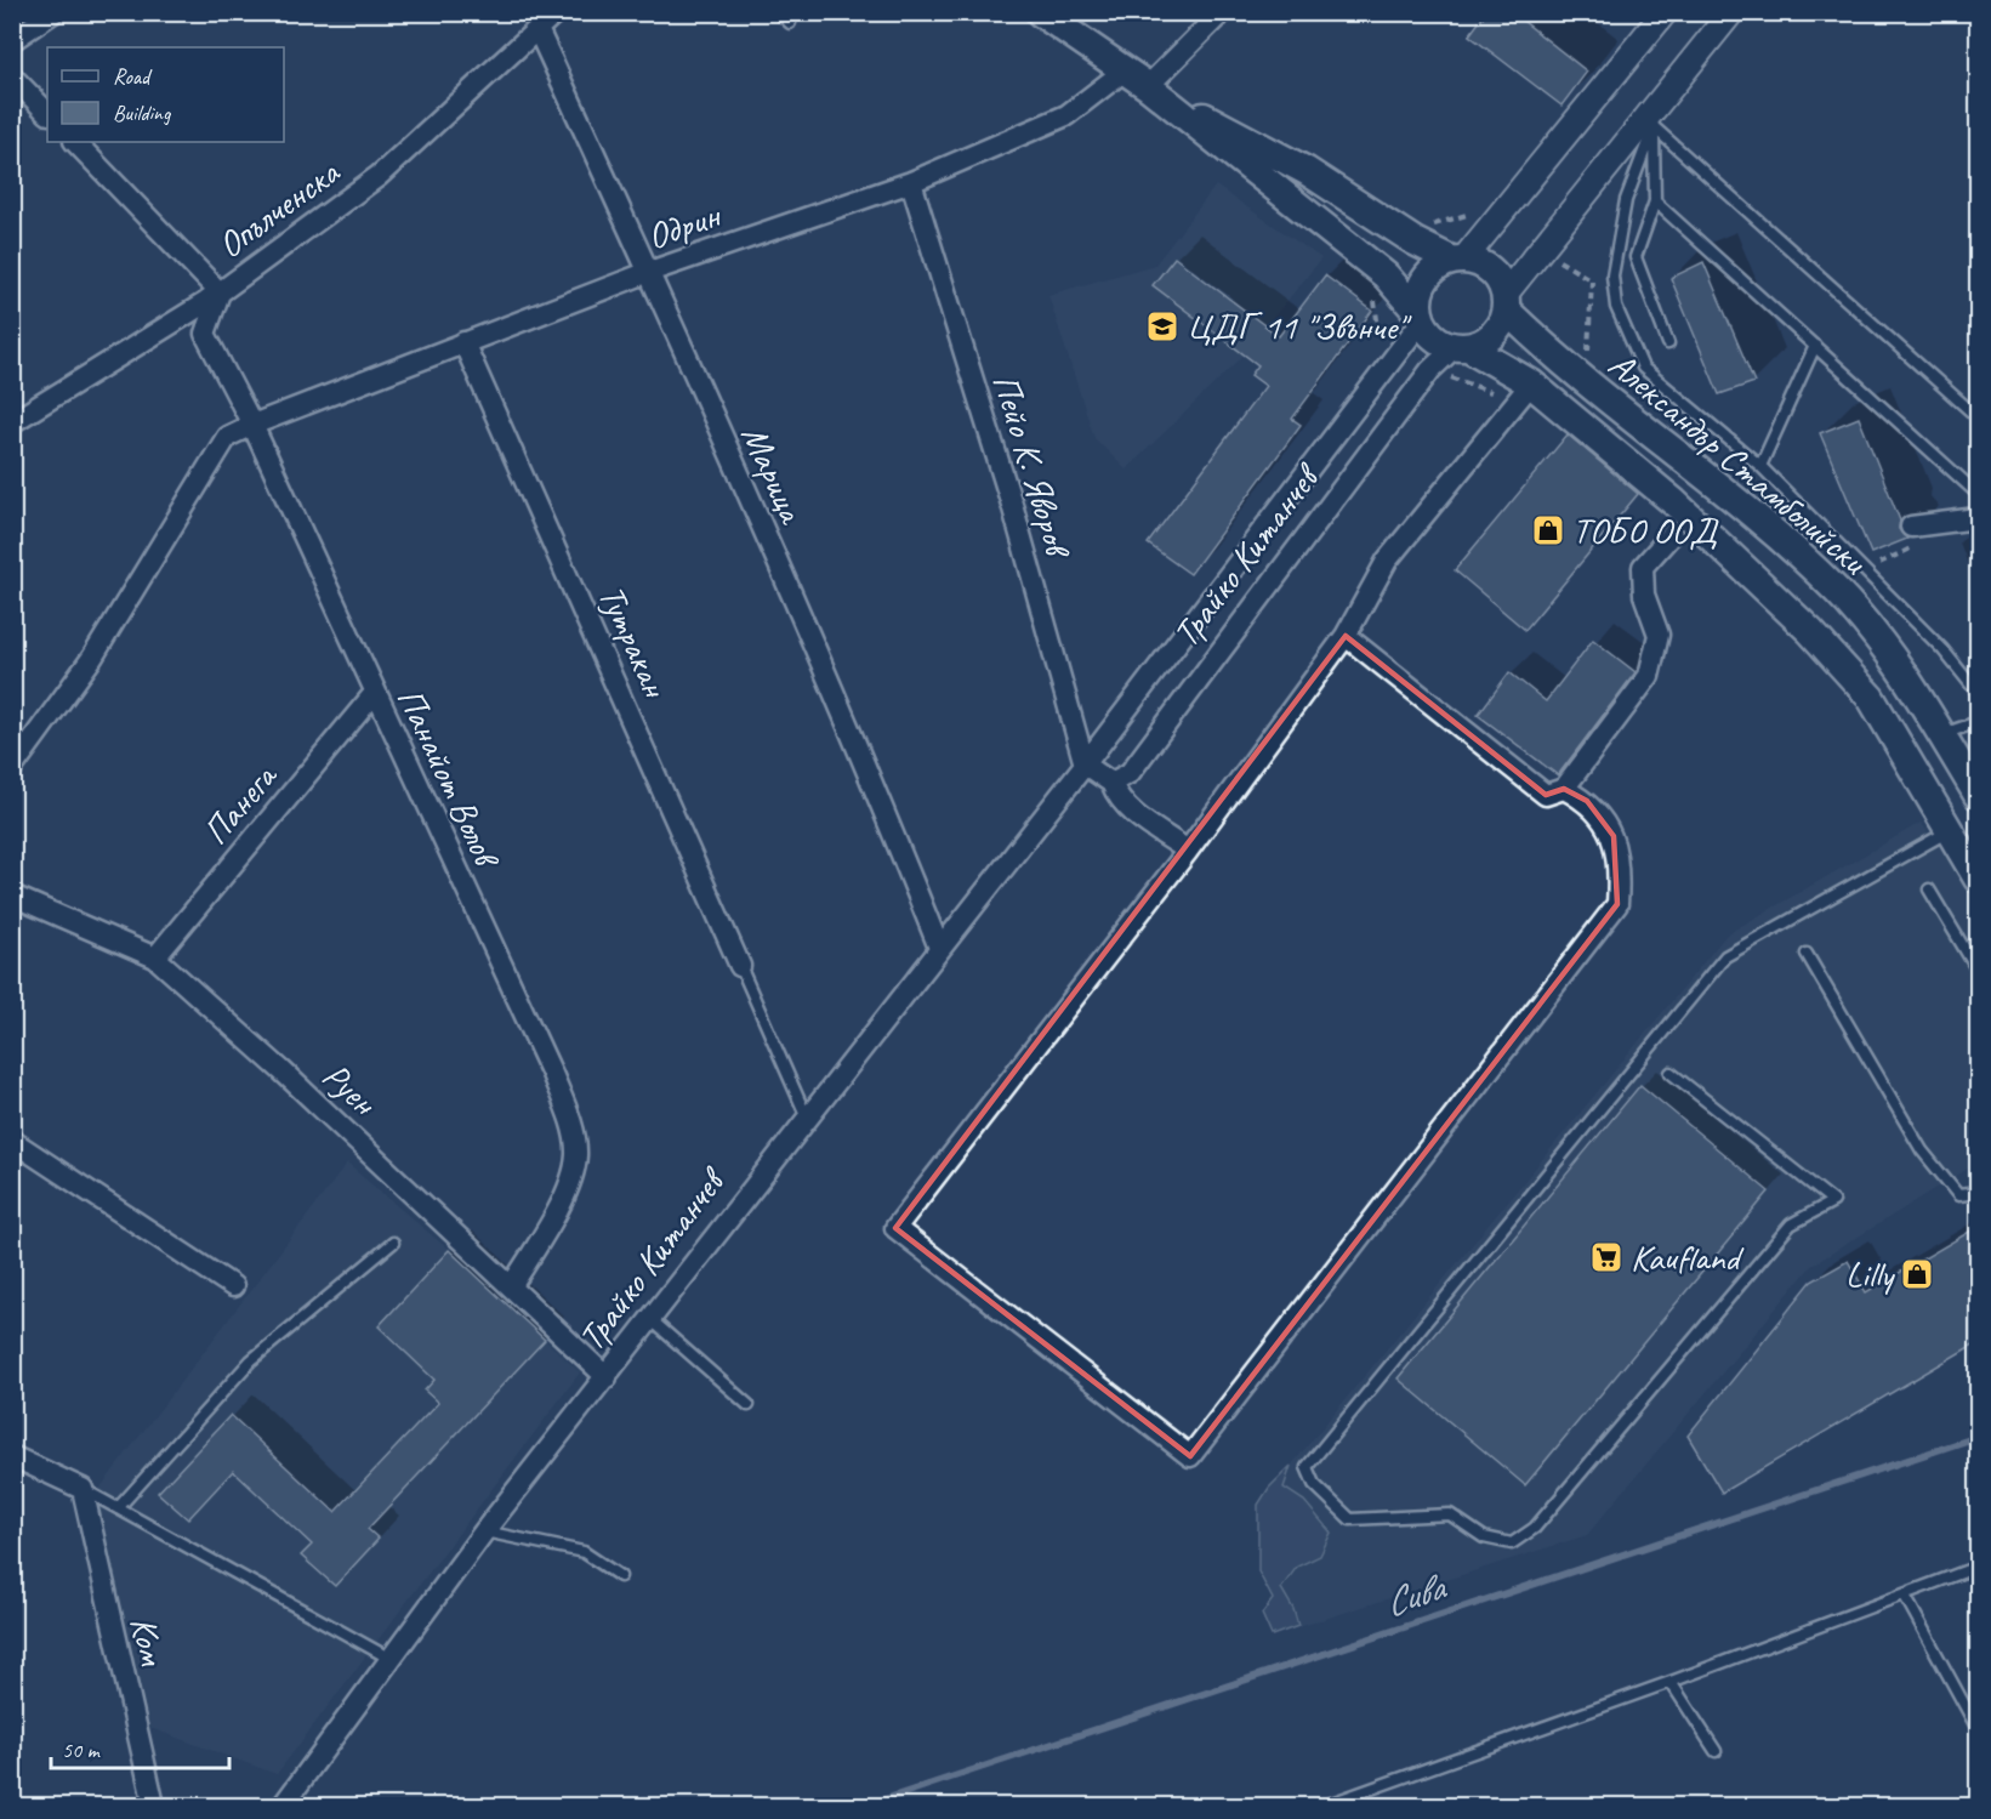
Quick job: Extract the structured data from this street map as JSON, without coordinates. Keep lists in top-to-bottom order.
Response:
{
  "streets": {
    "main road": ["Александър Стамболийски"],
    "street": [
      "Опълченска",
      "Одрин",
      "Пейо К. Яворов",
      "Марица",
      "Трайко Китанчев",
      "Тутракан",
      "Панайот Волов",
      "Панега",
      "Руен",
      "Ком"
    ]
  },
  "crossings": [
    ["Опълченска", "Марица"],
    ["Опълченска", "Панайот Волов"],
    ["Одрин", "Пейо К. Яворов"],
    ["Одрин", "Марица"],
    ["Одрин", "Тутракан"],
    ["Одрин", "Панайот Волов"],
    ["Александър Стамболийски", "Трайко Китанчев"],
    ["Пейо К. Яворов", "Трайко Китанчев"],
    ["Марица", "Трайко Китанчев"],
    ["Трайко Китанчев", "Руен"],
    ["Панайот Волов", "Панега"],
    ["Панайот Волов", "Руен"],
    ["Панега", "Руен"]
  ],
  "water": ["Сива"],
  "places": {
    "school or university": ["ЦДГ 11 \"Звънче\""],
    "shop": ["ТОБО ООД", "Lilly"],
    "supermarket": ["Kaufland"]
  },
  "legend": ["Road", "Building"],
  "scale_bar": "50 m"
}
